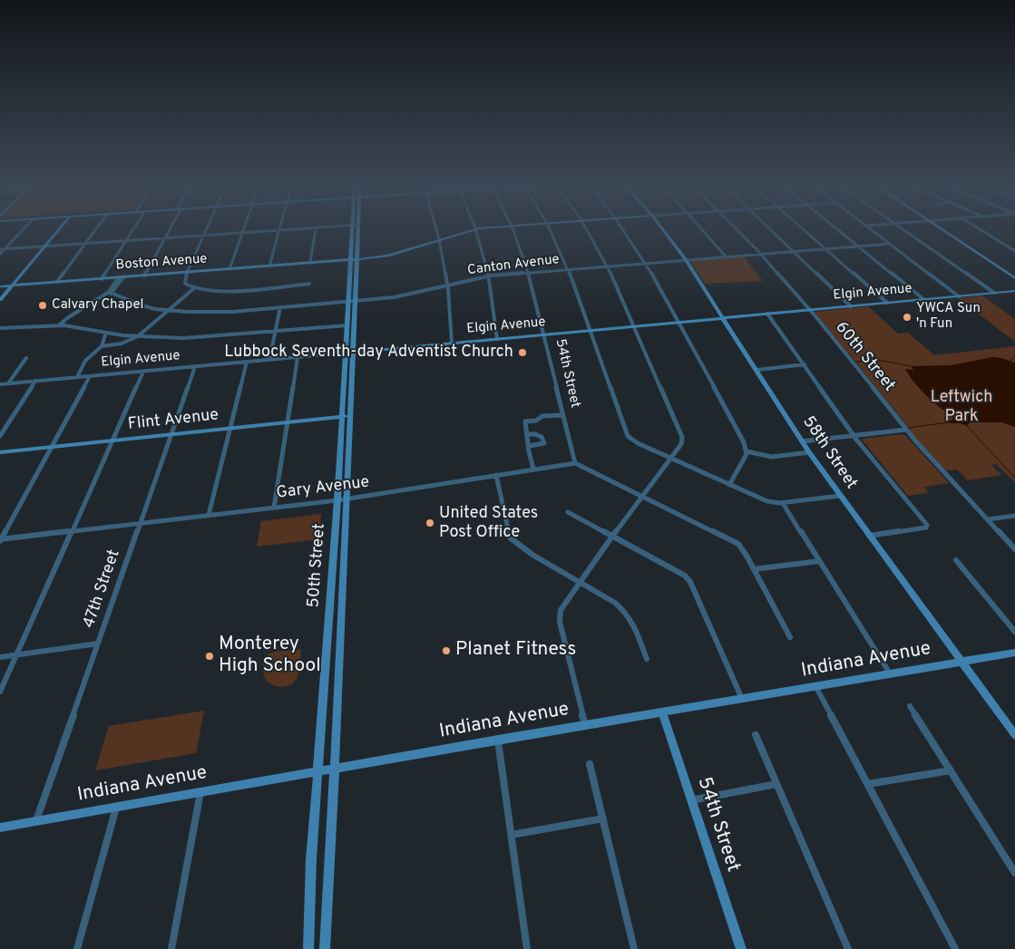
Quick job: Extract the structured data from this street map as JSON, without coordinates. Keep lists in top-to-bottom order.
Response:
{
  "streets": {
    "street": [
      "Boston Avenue",
      "Canton Avenue",
      "Elgin Avenue",
      "60th Street",
      "54th Street",
      "Flint Avenue",
      "58th Street",
      "Gary Avenue",
      "50th Street",
      "47th Street",
      "Indiana Avenue"
    ]
  },
  "crossings": [
    ["Boston Avenue", "50th Street"],
    ["Canton Avenue", "60th Street"],
    ["Canton Avenue", "54th Street"],
    ["Canton Avenue", "58th Street"],
    ["Canton Avenue", "50th Street"],
    ["Elgin Avenue", "60th Street"],
    ["Elgin Avenue", "54th Street"],
    ["Elgin Avenue", "58th Street"],
    ["Elgin Avenue", "50th Street"],
    ["Elgin Avenue", "47th Street"],
    ["54th Street", "Gary Avenue"],
    ["54th Street", "Indiana Avenue"],
    ["Flint Avenue", "50th Street"],
    ["Flint Avenue", "47th Street"],
    ["58th Street", "Indiana Avenue"],
    ["Gary Avenue", "50th Street"],
    ["Gary Avenue", "47th Street"],
    ["50th Street", "Indiana Avenue"],
    ["47th Street", "Indiana Avenue"]
  ],
  "parks": ["Leftwich Park"],
  "places": [
    "Calvary Chapel",
    "YWCA Sun 'n Fun",
    "Lubbock Seventh-day Adventist Church",
    "United States Post Office",
    "Planet Fitness",
    "Monterey High School"
  ]
}
